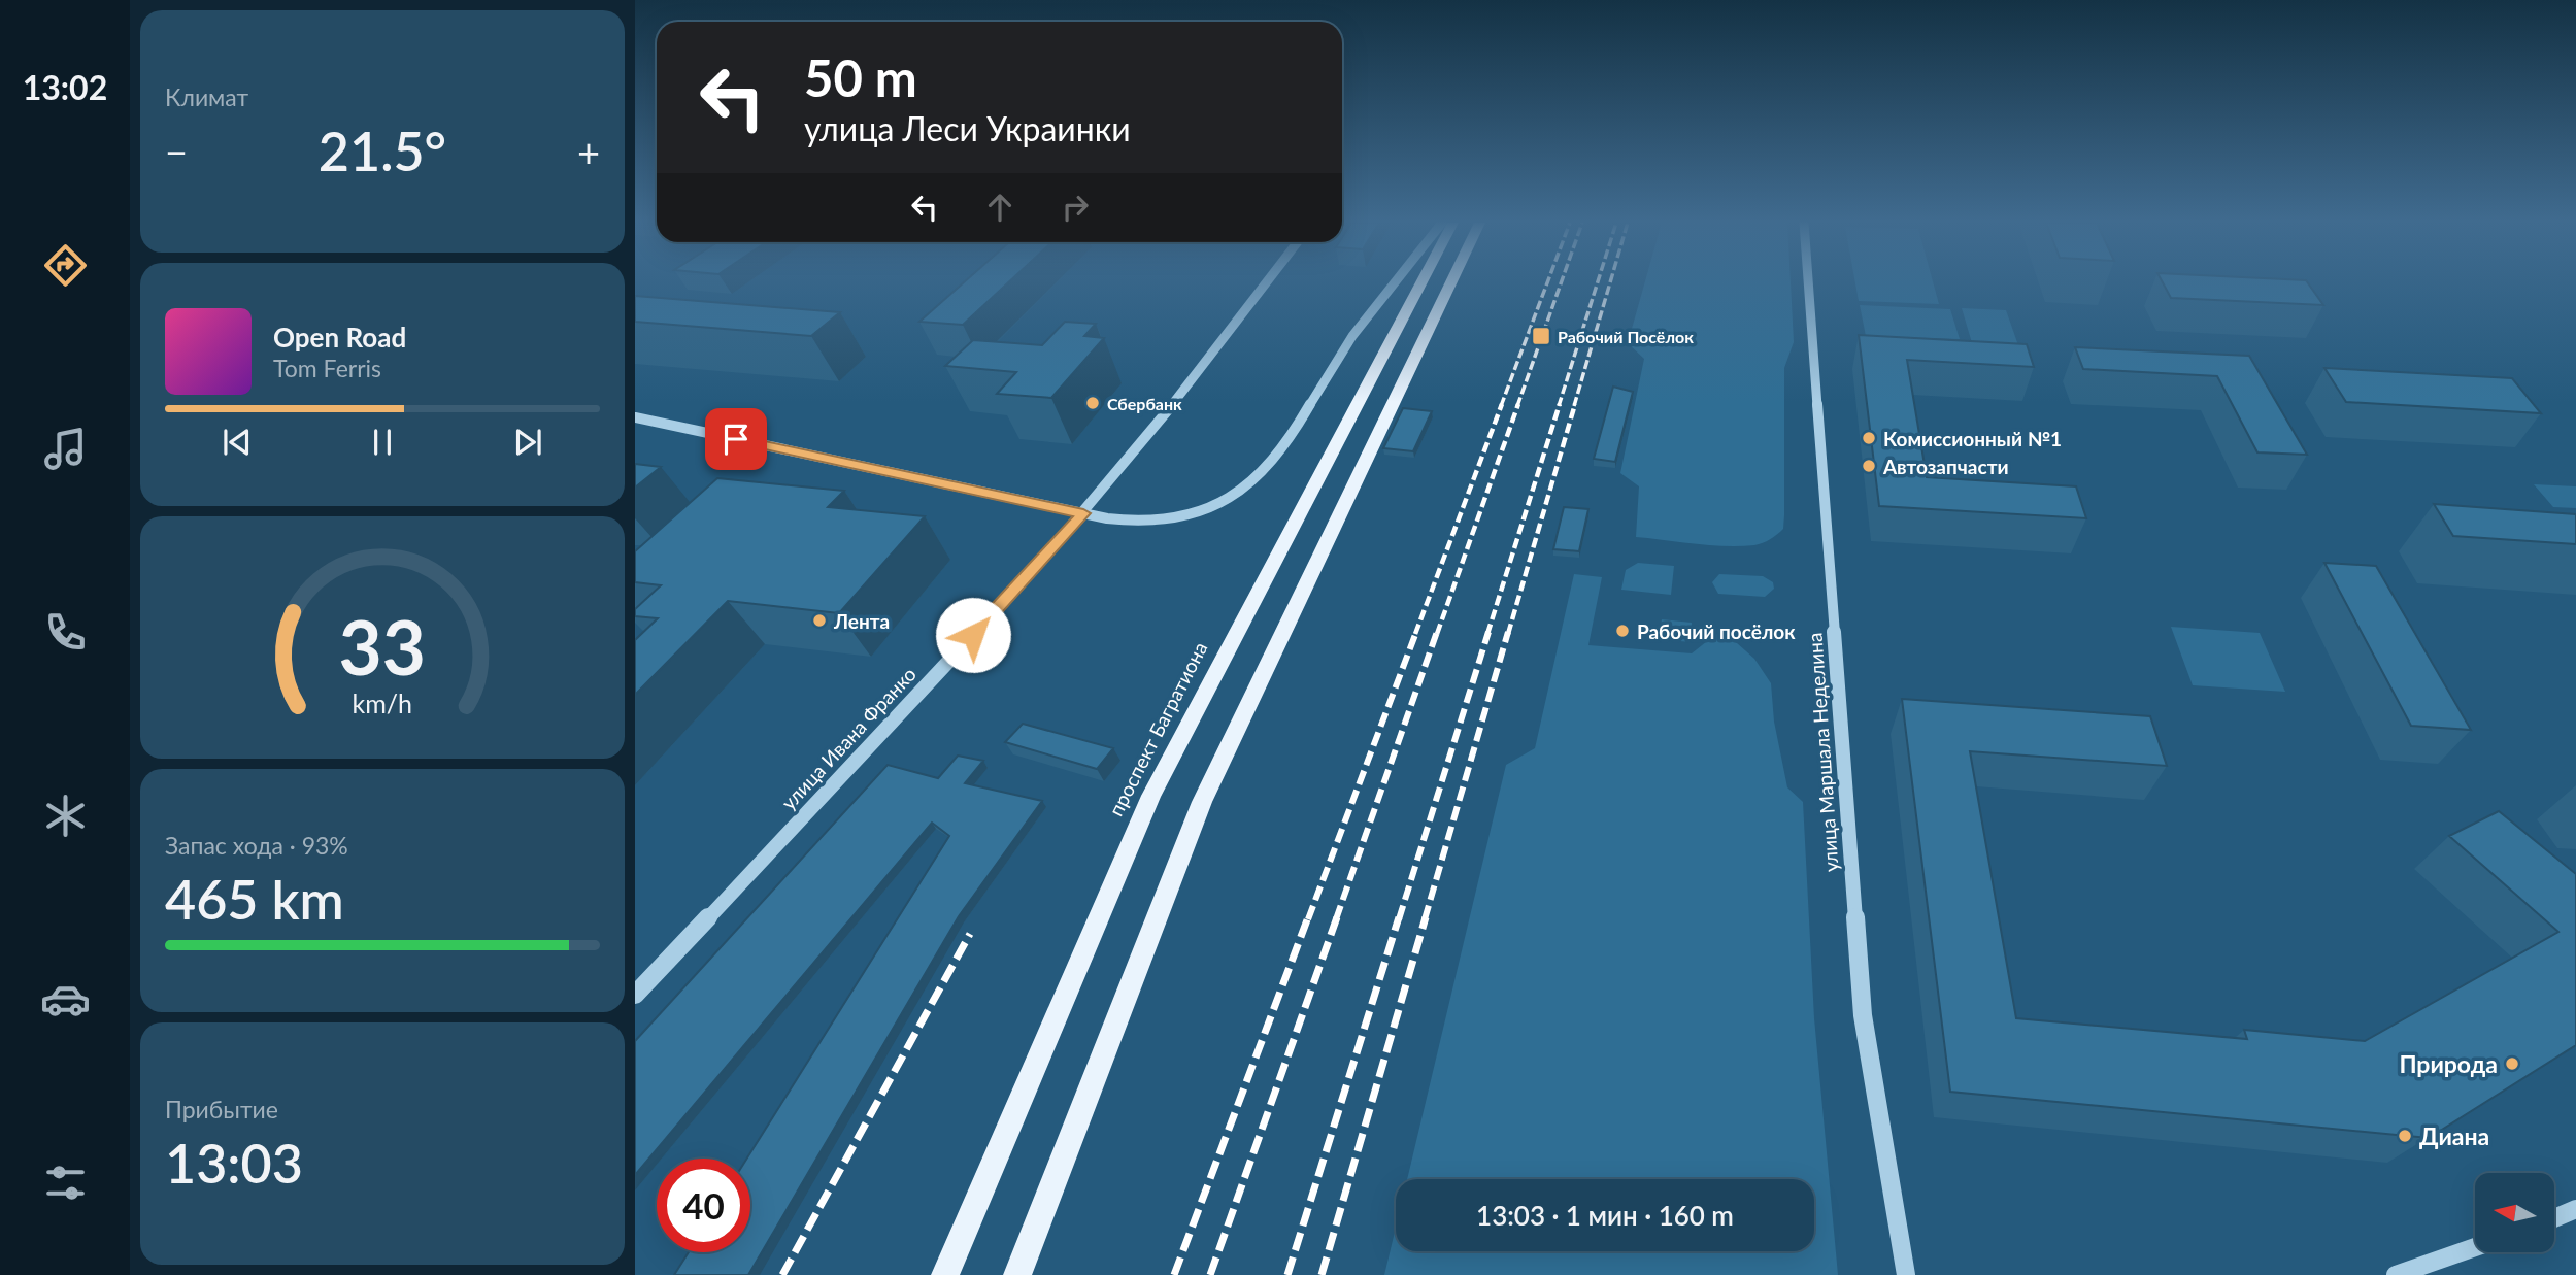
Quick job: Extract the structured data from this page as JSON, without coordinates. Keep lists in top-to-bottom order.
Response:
{
  "streets": {
    "main road": ["проспект Багратиона"],
    "street": ["улица Ивана Франко", "улица Маршала Неделина"]
  },
  "places": {
    "transit": ["Рабочий Посёлок"],
    "other": [
      "Сбербанк",
      "Комиссионный №1",
      "Автозапчасти",
      "Лента",
      "Рабочий посёлок",
      "Природа",
      "Диана"
    ]
  },
  "north": "left",
  "page": {
    "tabs": "13:02",
    "tile": [
      "Климат",
      ["Запас хода · 93%", "465 km"],
      ["Прибытие", "13:03"]
    ],
    "turn": ["50 m", "улица Леси Украинки"],
    "heat": ["−", "21.5°", "+"],
    "song": ["Open Road", "Tom Ferris"],
    "limit": "40",
    "trip": "13:03 · 1 мин · 160 m",
    "gauge": ["33", "km/h"]
  }
}
